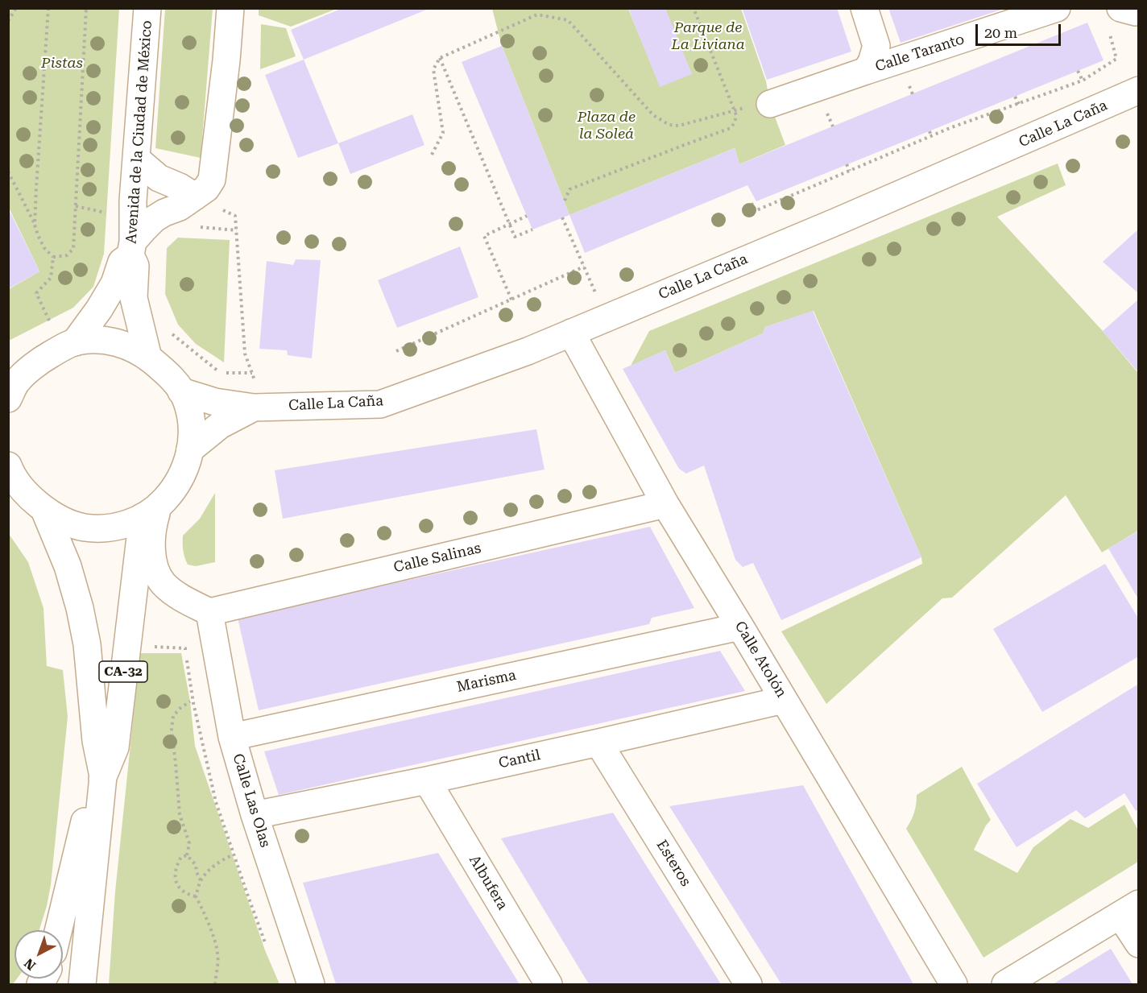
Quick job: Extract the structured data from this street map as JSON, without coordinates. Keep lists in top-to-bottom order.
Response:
{
  "streets": {
    "main road": [
      "Calle Taranto",
      "Calle La Caña",
      "Avenida de la Ciudad de México",
      "Calle Salinas",
      "Calle Atolón",
      "CA-32",
      "Marisma",
      "Cantil",
      "Calle Las Olas",
      "Esteros",
      "Albufera"
    ]
  },
  "crossings": [
    ["Calle La Caña", "Calle Atolón"],
    ["Calle Salinas", "Calle Atolón"],
    ["Calle Salinas", "Calle Las Olas"],
    ["Calle Atolón", "Marisma"],
    ["Calle Atolón", "Cantil"],
    ["Marisma", "Calle Las Olas"],
    ["Cantil", "Calle Las Olas"],
    ["Cantil", "Esteros"],
    ["Cantil", "Albufera"]
  ],
  "parks": ["Parque de La Liviana", "Pistas", "Plaza de la Soleá"],
  "scale_bar": "20 m",
  "north": "bottom left"
}
